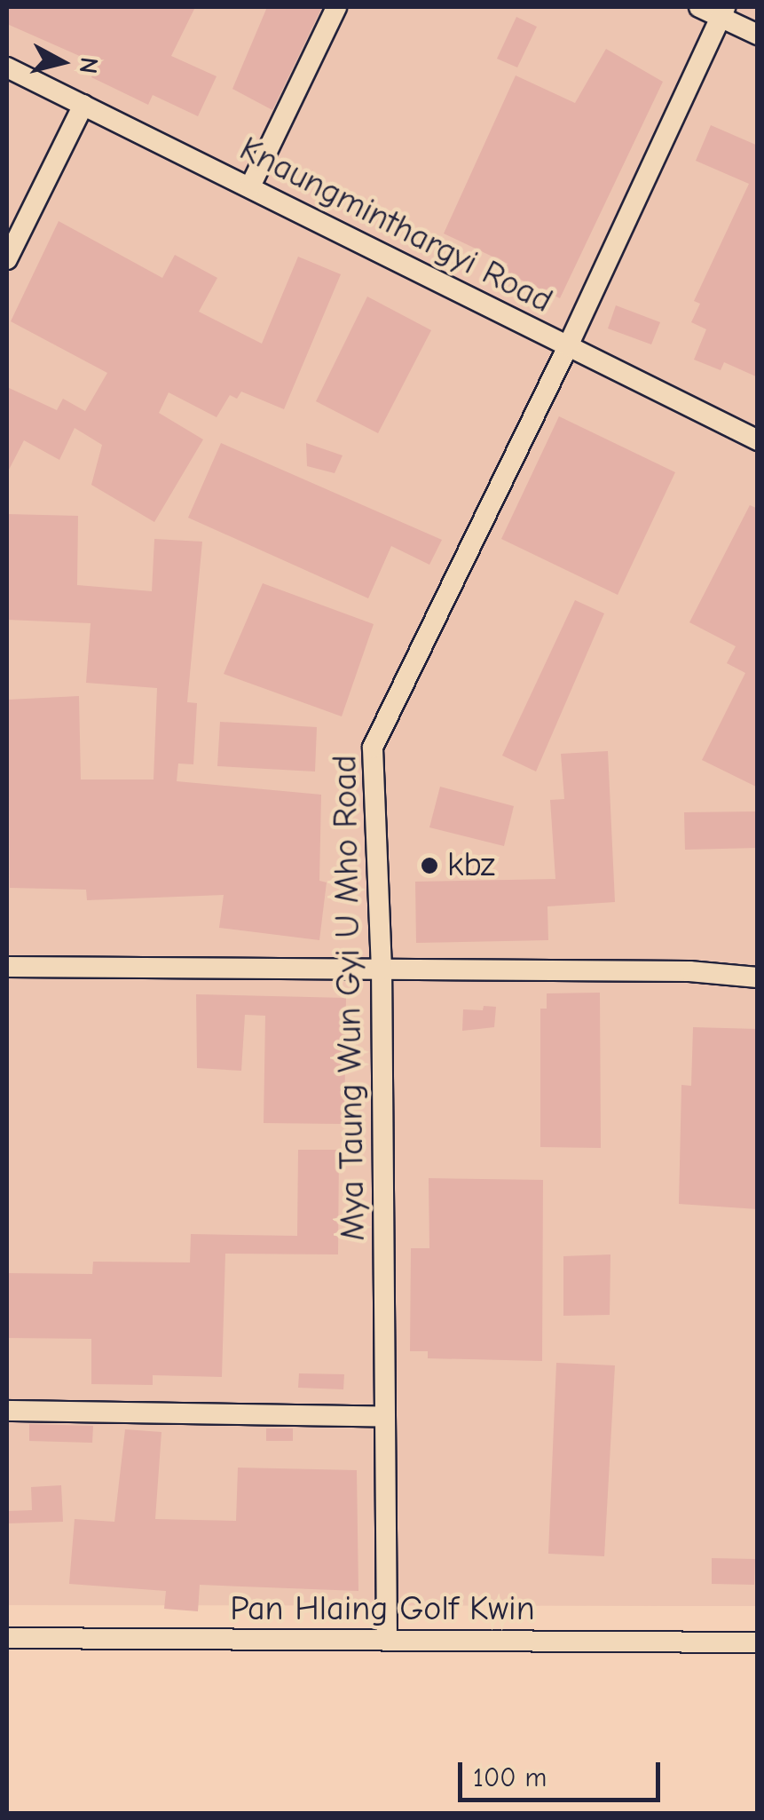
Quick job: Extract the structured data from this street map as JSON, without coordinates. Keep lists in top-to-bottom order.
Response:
{
  "streets": {
    "street": ["Knaungminthargyi Road", "Mya Taung Wun Gyi U Mho Road", "Pan Hlaing Golf Kwin"]
  },
  "crossings": [
    ["Knaungminthargyi Road", "Mya Taung Wun Gyi U Mho Road"],
    ["Mya Taung Wun Gyi U Mho Road", "Pan Hlaing Golf Kwin"]
  ],
  "places": ["kbz"],
  "scale_bar": "100 m",
  "north": "right"
}
